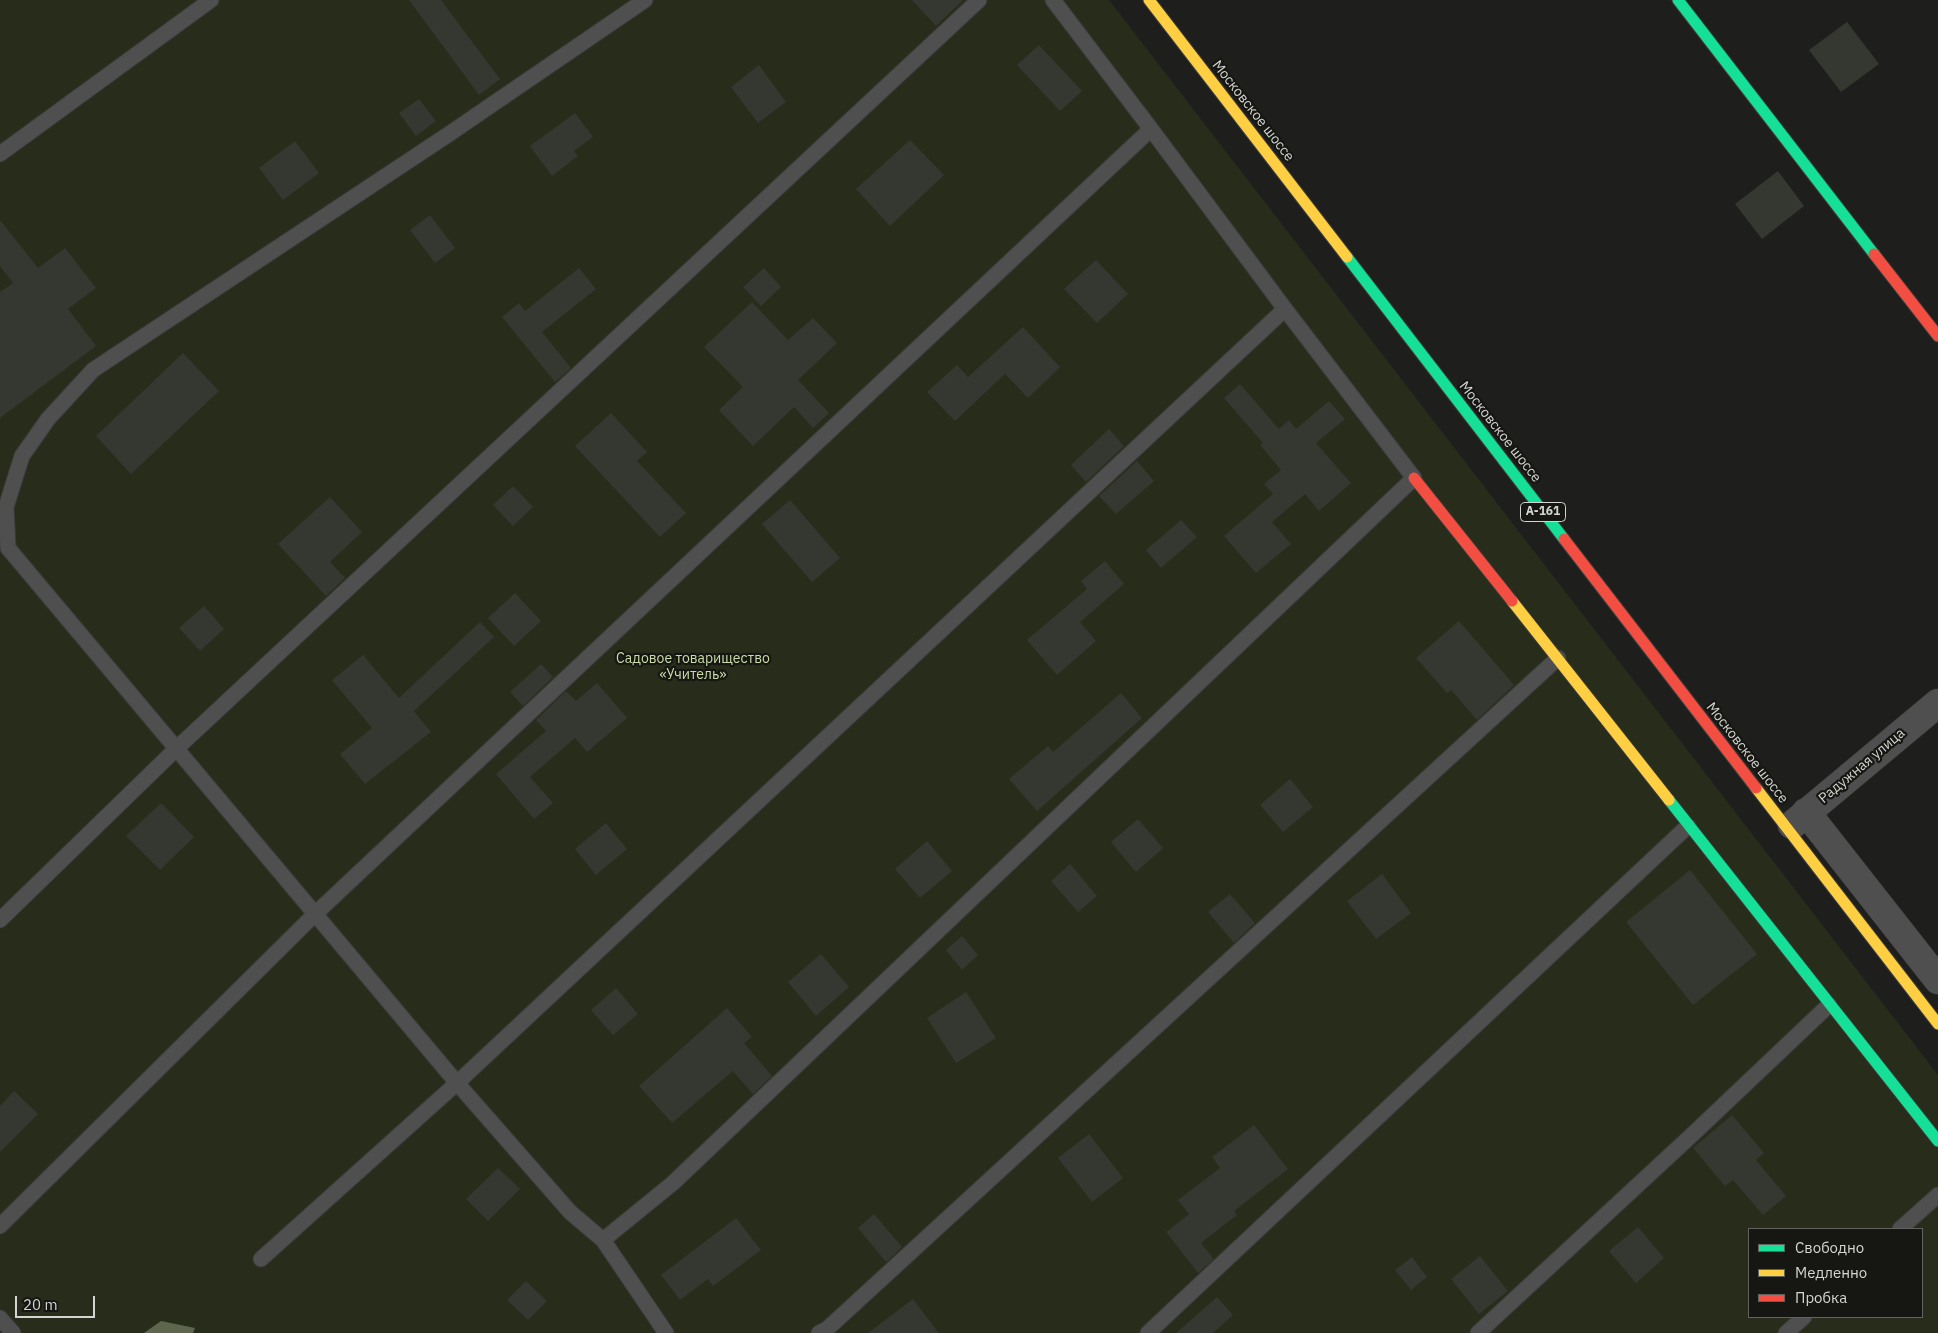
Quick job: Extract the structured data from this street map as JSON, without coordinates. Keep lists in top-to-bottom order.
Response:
{
  "streets": {
    "main road": ["Московское шоссе", "А-161"],
    "street": ["Радужная улица"]
  },
  "crossings": [
    ["Московское шоссе", "Радужная улица"]
  ],
  "parks": ["Садовое товарищество «Учитель»"],
  "legend": ["Свободно", "Медленно", "Пробка"],
  "scale_bar": "20 m"
}
